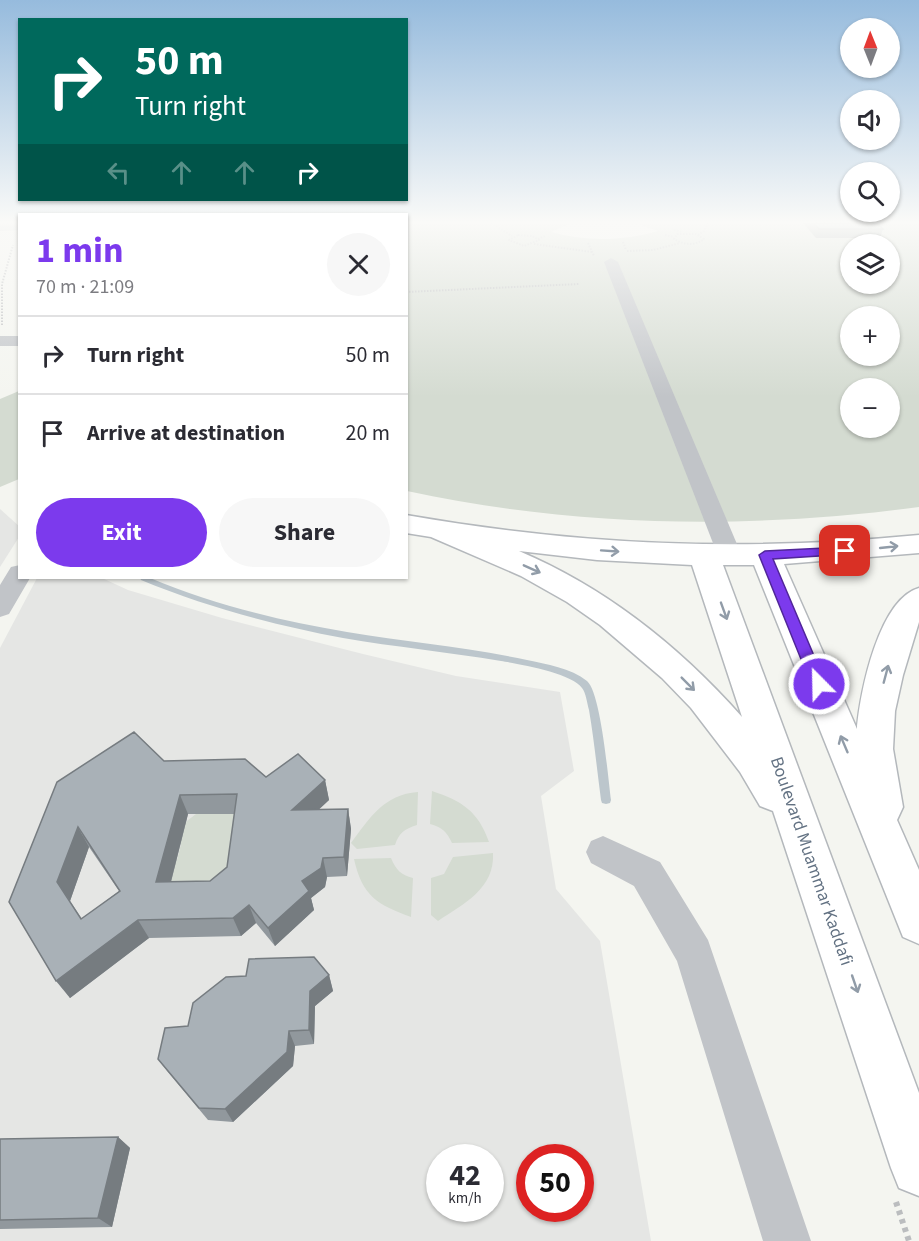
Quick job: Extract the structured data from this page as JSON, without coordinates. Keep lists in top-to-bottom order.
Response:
{
  "streets": {
    "main road": ["Boulevard Muammar Kaddafi"]
  },
  "north": "top",
  "page": {
    "map_buttons": ["+", "−"],
    "turn": ["50 m", "Turn right"],
    "heading": ["1 min", "70 m · 21:09"],
    "list": [
      {
        "name": "Turn right",
        "value": "50 m"
      },
      {
        "name": "Arrive at destination",
        "value": "20 m"
      }
    ],
    "buttons": ["Exit", "Share"],
    "speed": "42 km/h",
    "limit": "50"
  }
}
